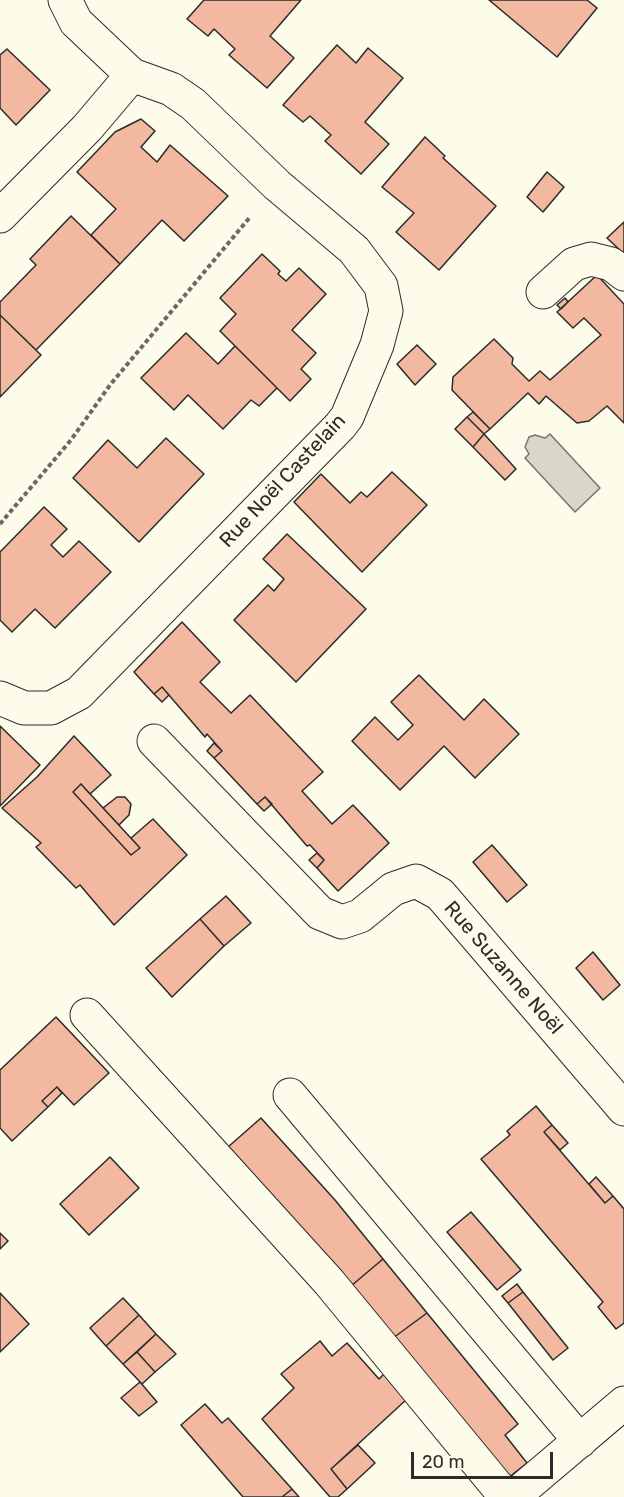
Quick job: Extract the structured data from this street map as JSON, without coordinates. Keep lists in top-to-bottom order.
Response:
{
  "streets": {
    "street": ["Rue Noël Castelain", "Rue Suzanne Noël"]
  },
  "scale_bar": "20 m"
}
